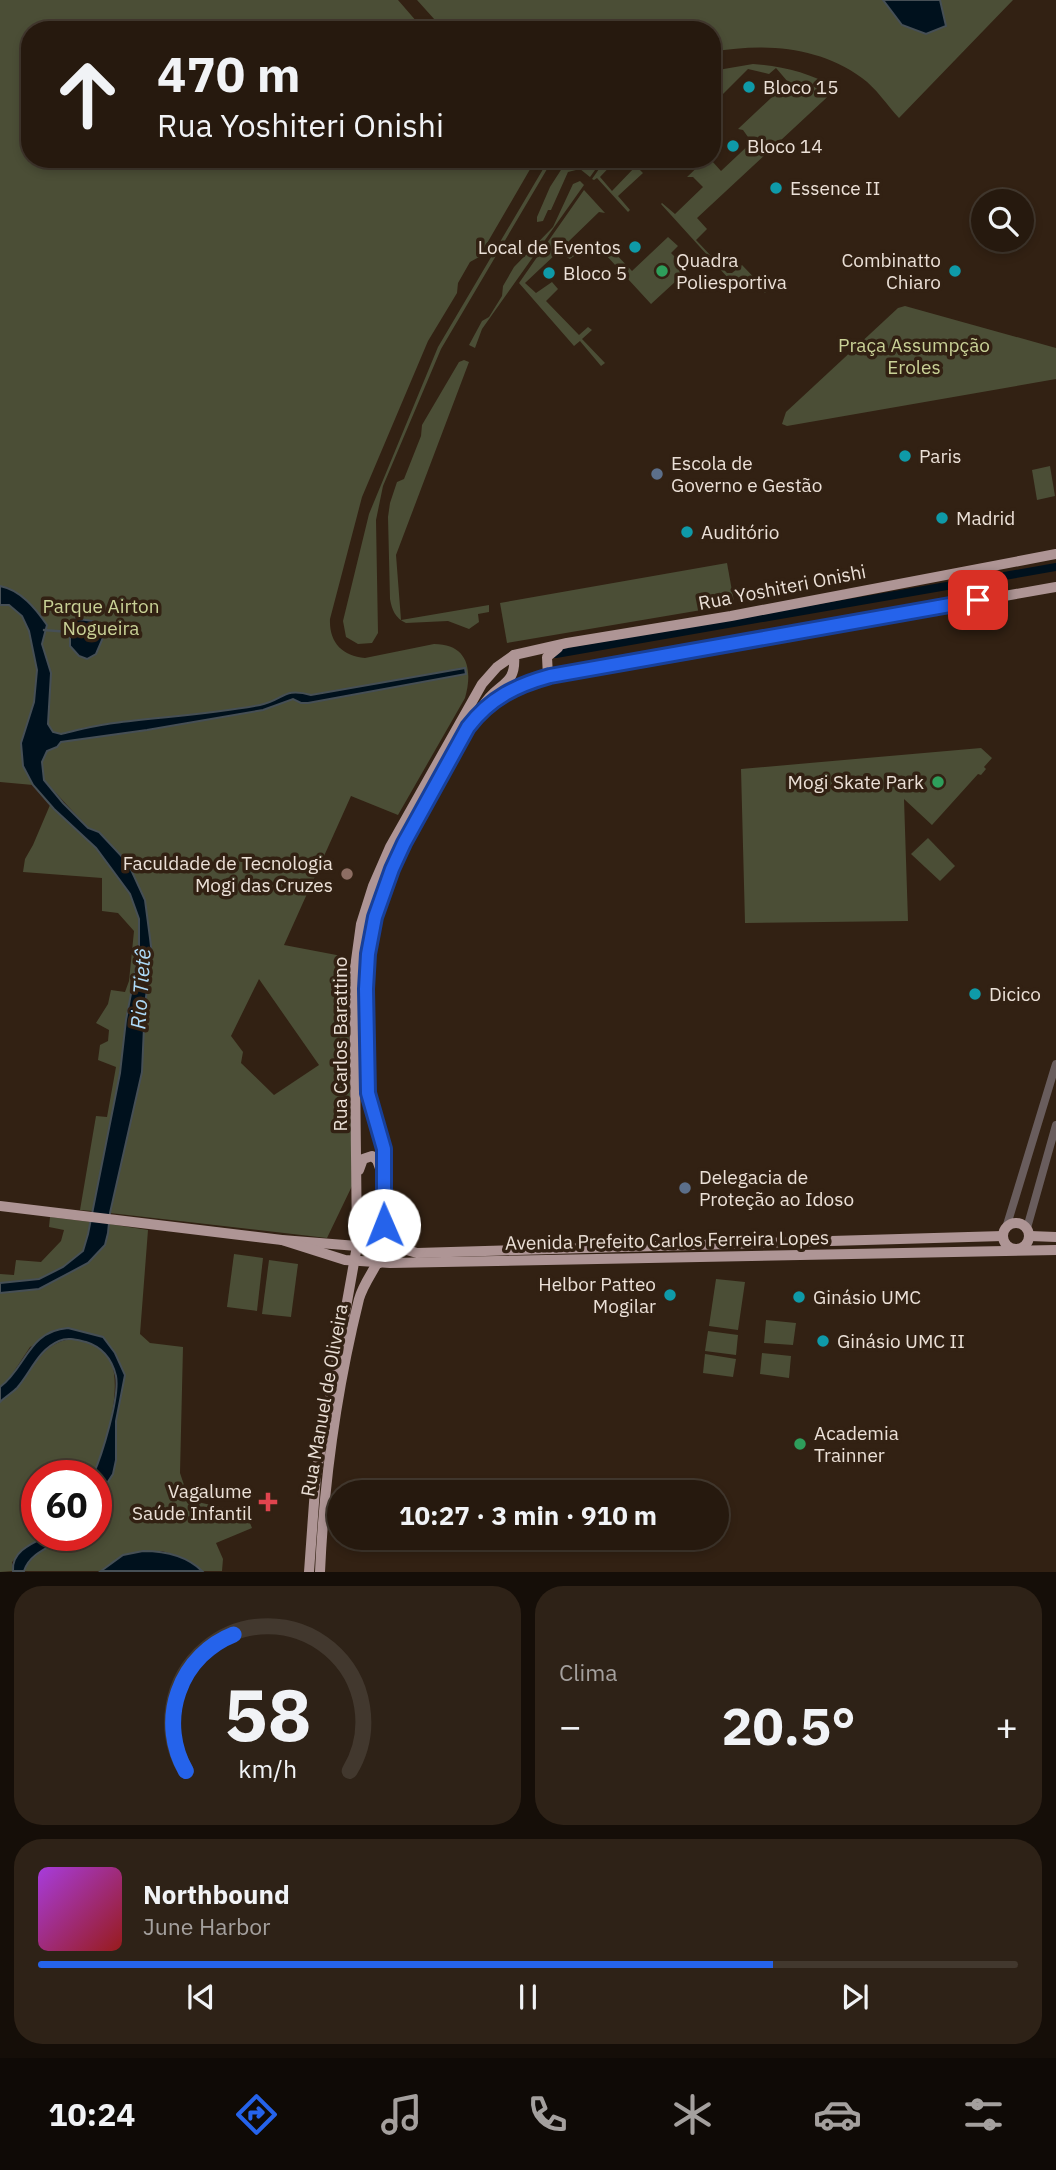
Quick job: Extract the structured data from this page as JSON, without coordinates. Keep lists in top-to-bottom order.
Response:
{
  "streets": {
    "main road": [
      "Rua Yoshiteri Onishi",
      "Rua Carlos Barattino",
      "Avenida Prefeito Carlos Ferreira Lopes",
      "Rua Manuel de Oliveira"
    ]
  },
  "crossings": [
    ["Rua Yoshiteri Onishi", "Rua Carlos Barattino"],
    ["Rua Carlos Barattino", "Avenida Prefeito Carlos Ferreira Lopes"],
    ["Rua Carlos Barattino", "Rua Manuel de Oliveira"],
    ["Avenida Prefeito Carlos Ferreira Lopes", "Rua Manuel de Oliveira"]
  ],
  "water": ["Rio Tietê"],
  "parks": ["Praça Assumpção Eroles", "Parque Airton Nogueira"],
  "places": {
    "other": [
      "Bloco 15",
      "Bloco 14",
      "Essence II",
      "Local de Eventos",
      "Quadra Poliesportiva",
      "Combinatto Chiaro",
      "Bloco 5",
      "Paris",
      "Escola de Governo e Gestão",
      "Madrid",
      "Auditório",
      "Mogi Skate Park",
      "Faculdade de Tecnologia Mogi das Cruzes",
      "Dicico",
      "Delegacia de Proteção ao Idoso",
      "Helbor Patteo Mogilar",
      "Ginásio UMC",
      "Ginásio UMC II",
      "Academia Trainner"
    ],
    "health": ["Vagalume Saúde Infantil"]
  },
  "page": {
    "turn": ["470 m", "Rua Yoshiteri Onishi"],
    "limit": "60",
    "trip": "10:27 · 3 min · 910 m",
    "tile": "Clima",
    "heat": ["−", "20.5°", "+"],
    "song": ["Northbound", "June Harbor"],
    "tabs": "10:24",
    "gauge": ["58", "km/h"]
  }
}
